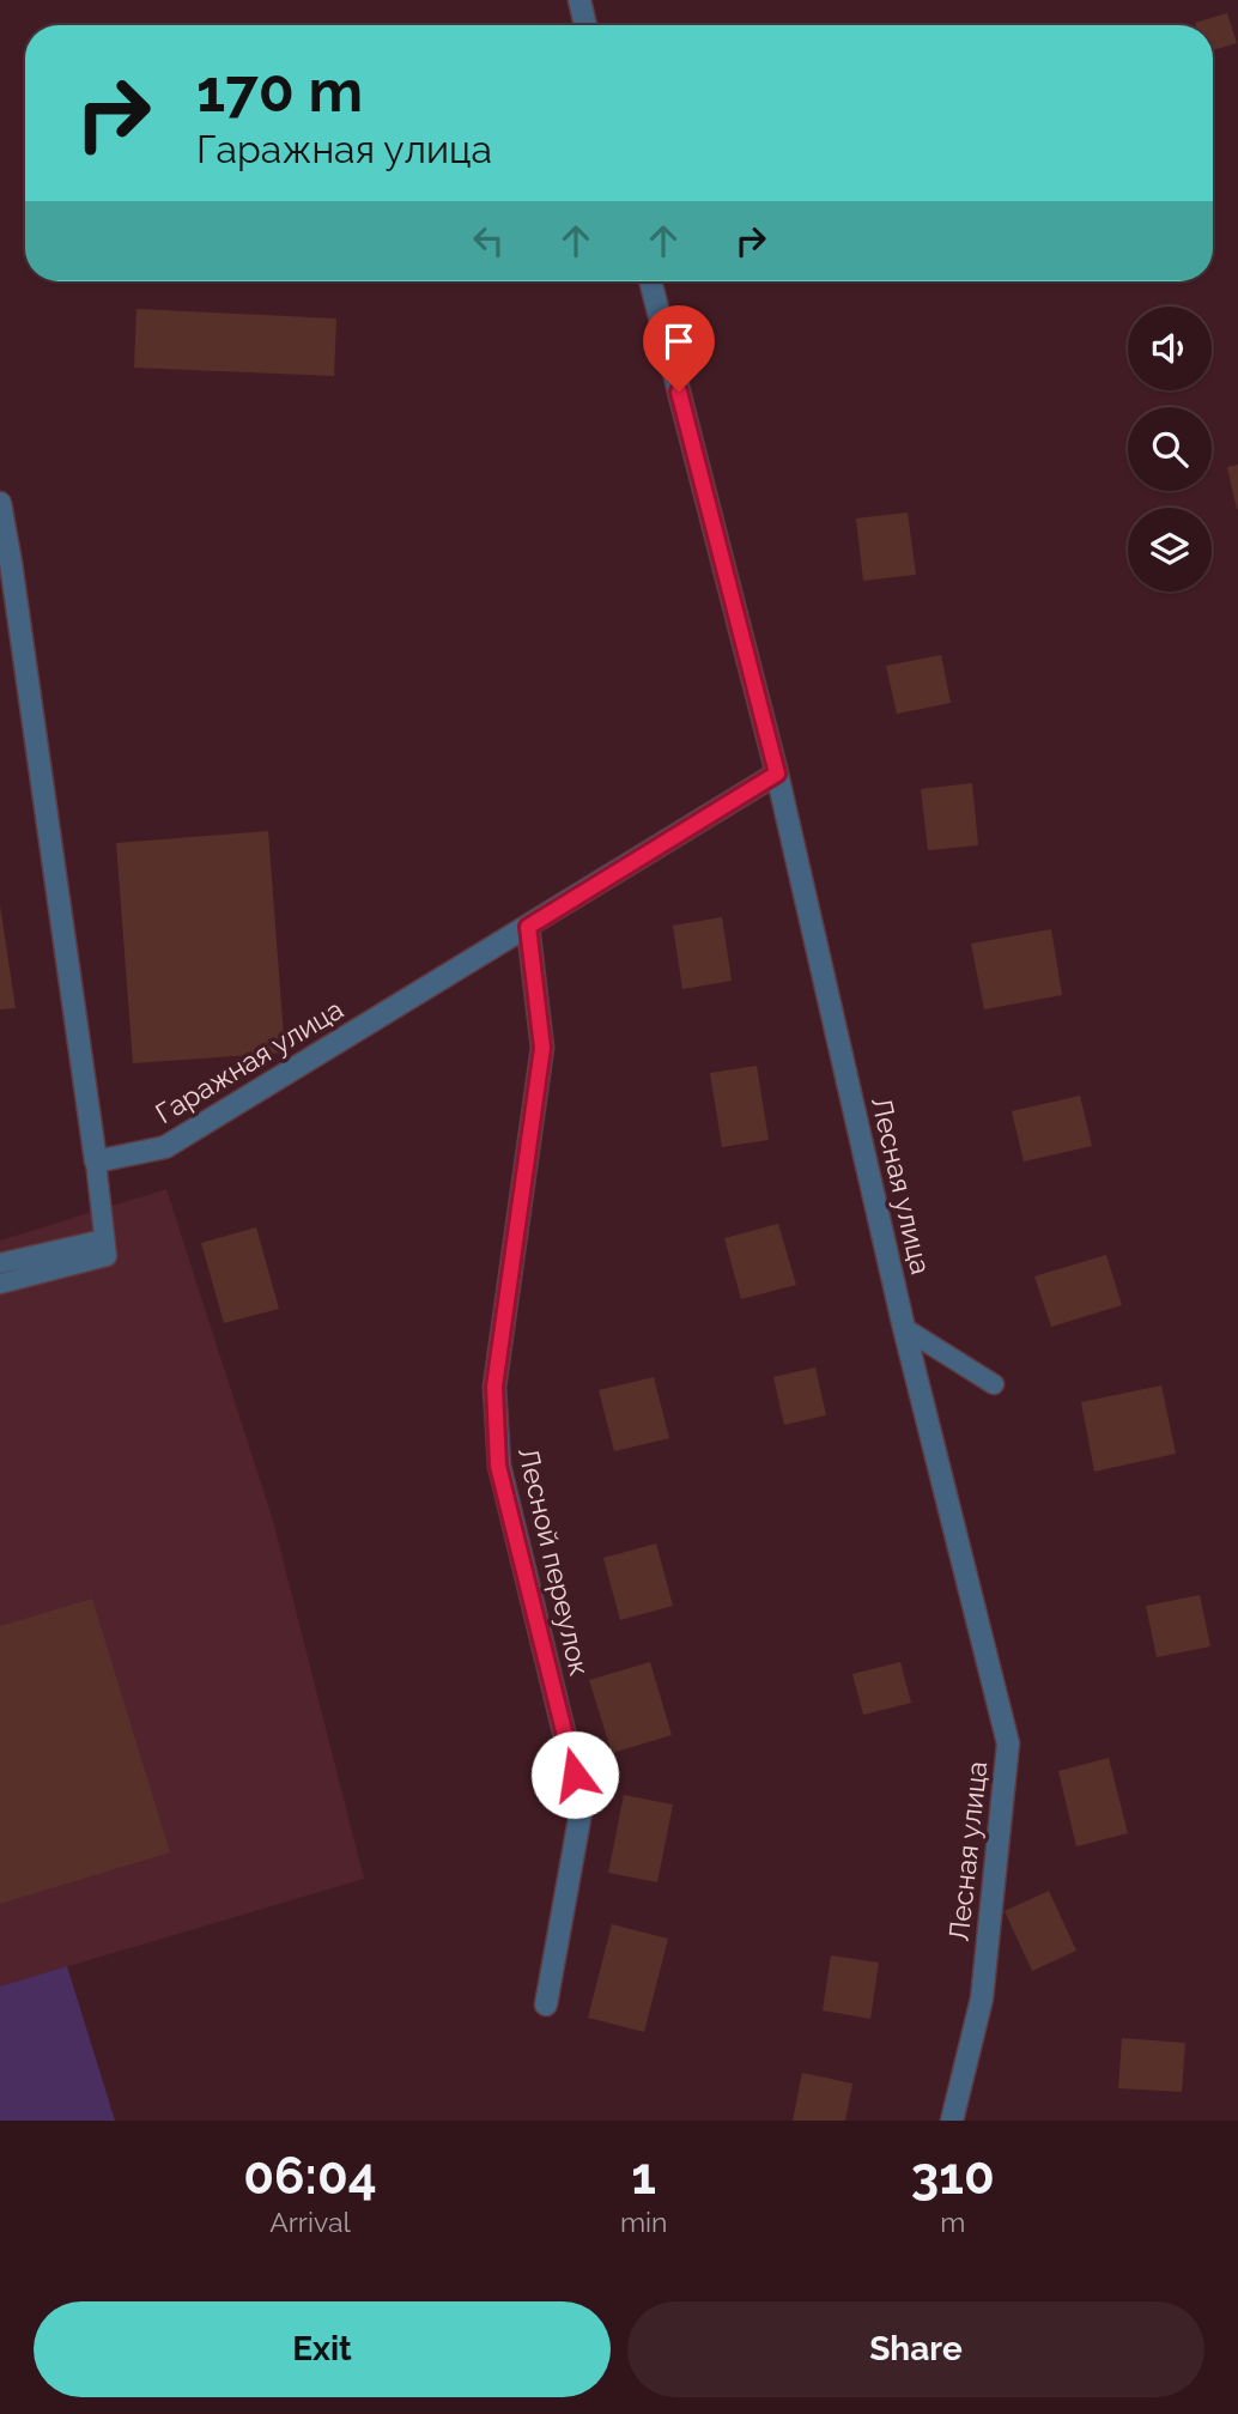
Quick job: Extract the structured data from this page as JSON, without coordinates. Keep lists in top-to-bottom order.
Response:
{
  "streets": {
    "street": ["Гаражная улица", "Лесная улица", "Лесной переулок"]
  },
  "crossings": [
    ["Гаражная улица", "Лесная улица"],
    ["Гаражная улица", "Лесной переулок"]
  ],
  "page": {
    "turn": ["170 m", "Гаражная улица"],
    "eta": [
      "06:04",
      "Arrival",
      "1",
      "min",
      "310",
      "m"
    ],
    "buttons": ["Exit", "Share"]
  }
}
